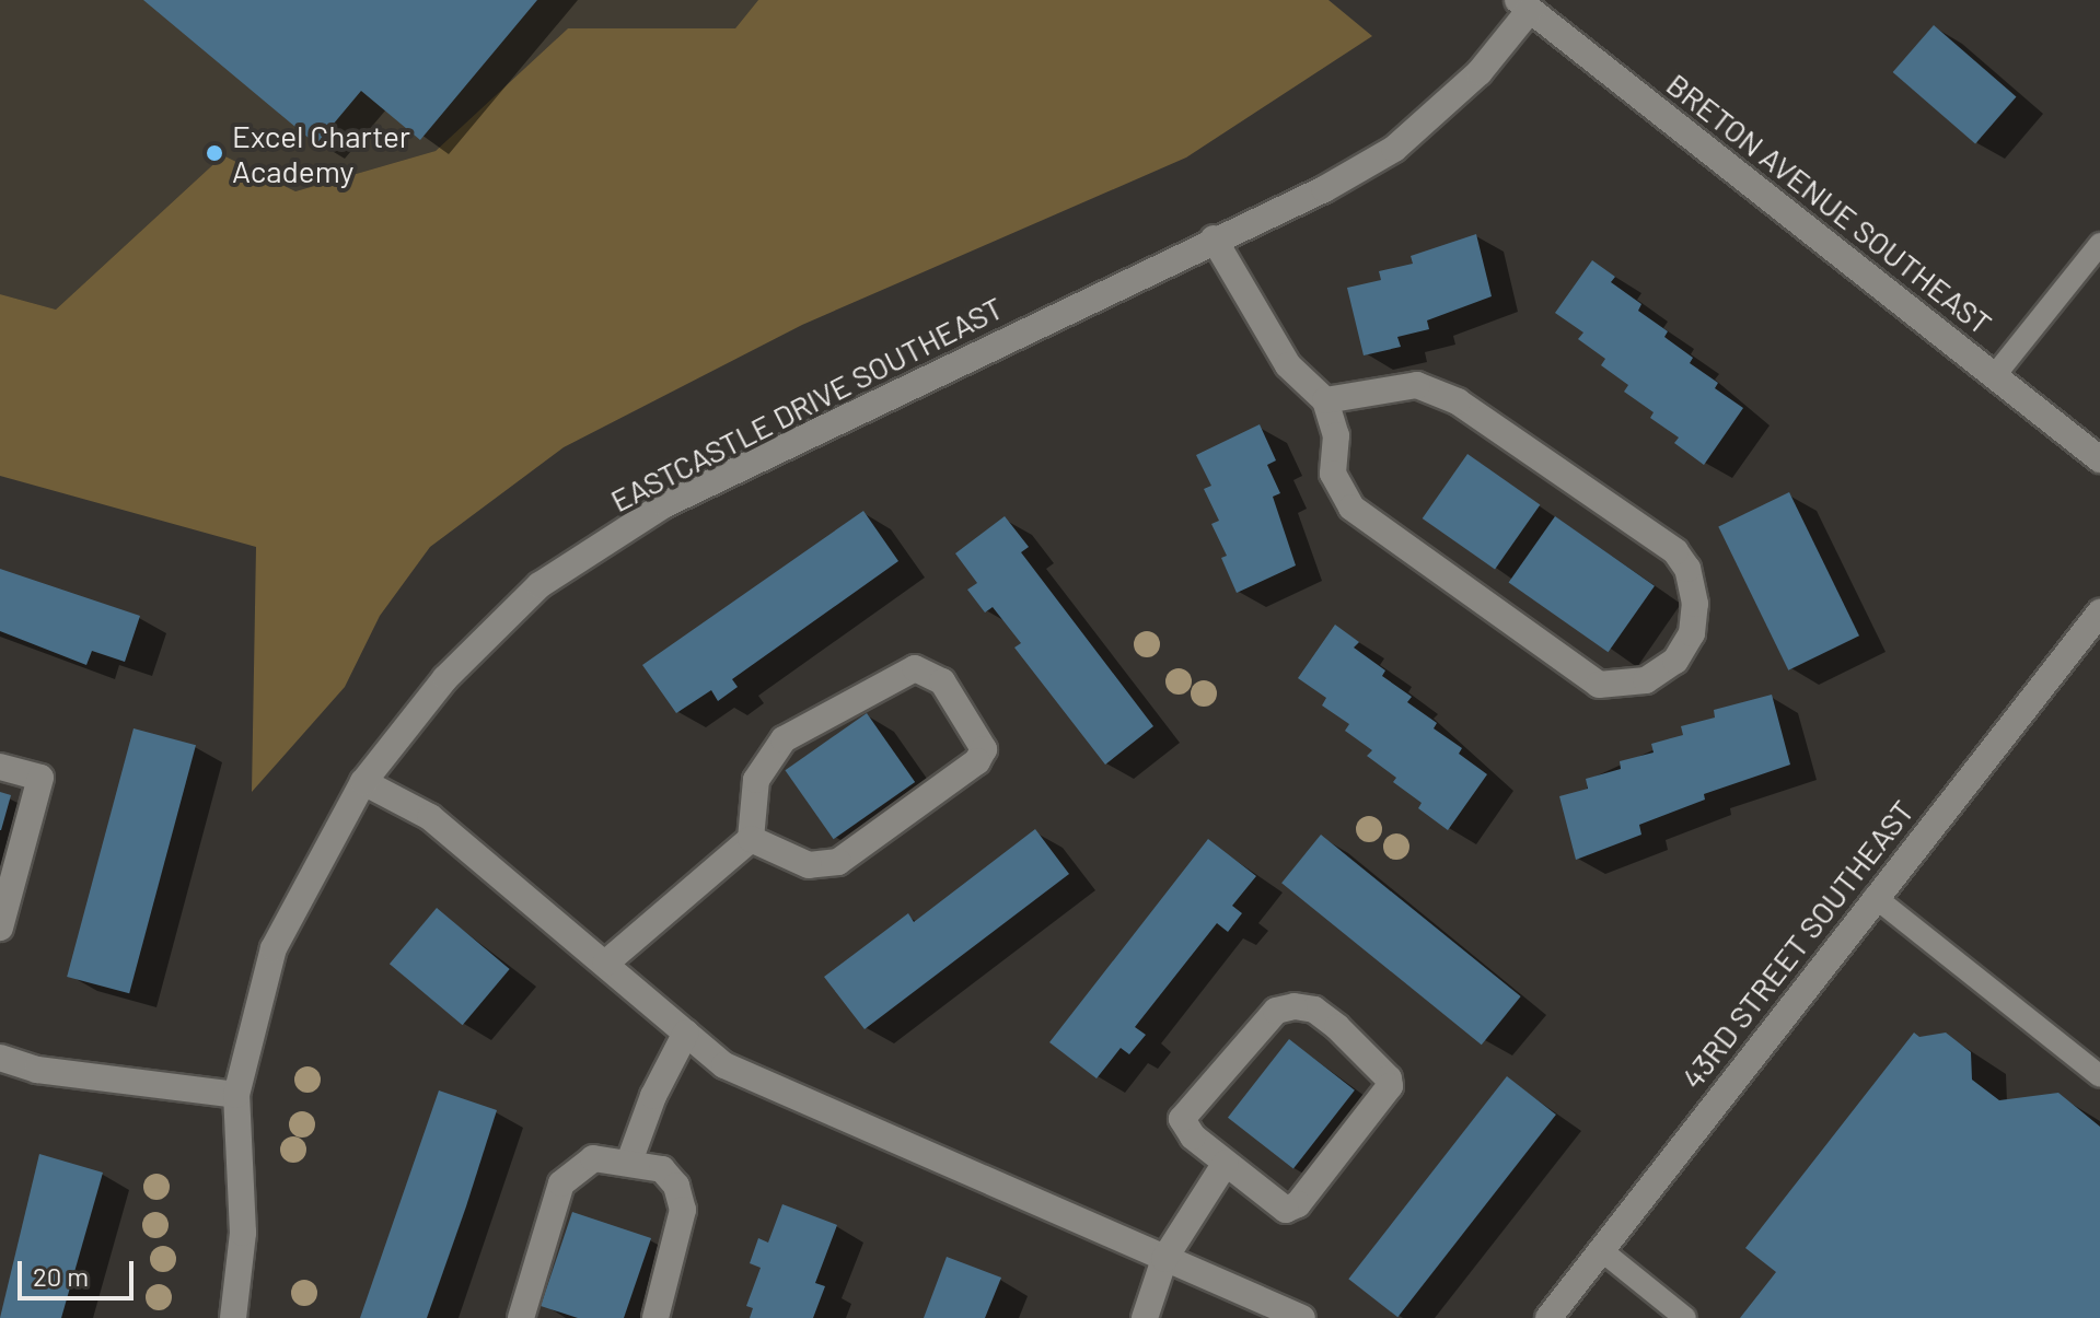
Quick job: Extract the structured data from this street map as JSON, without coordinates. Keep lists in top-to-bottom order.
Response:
{
  "streets": {
    "street": ["BRETON AVENUE SOUTHEAST", "EASTCASTLE DRIVE SOUTHEAST", "43RD STREET SOUTHEAST"]
  },
  "crossings": [
    ["BRETON AVENUE SOUTHEAST", "EASTCASTLE DRIVE SOUTHEAST"]
  ],
  "places": ["Excel Charter Academy"],
  "scale_bar": "20 m"
}
